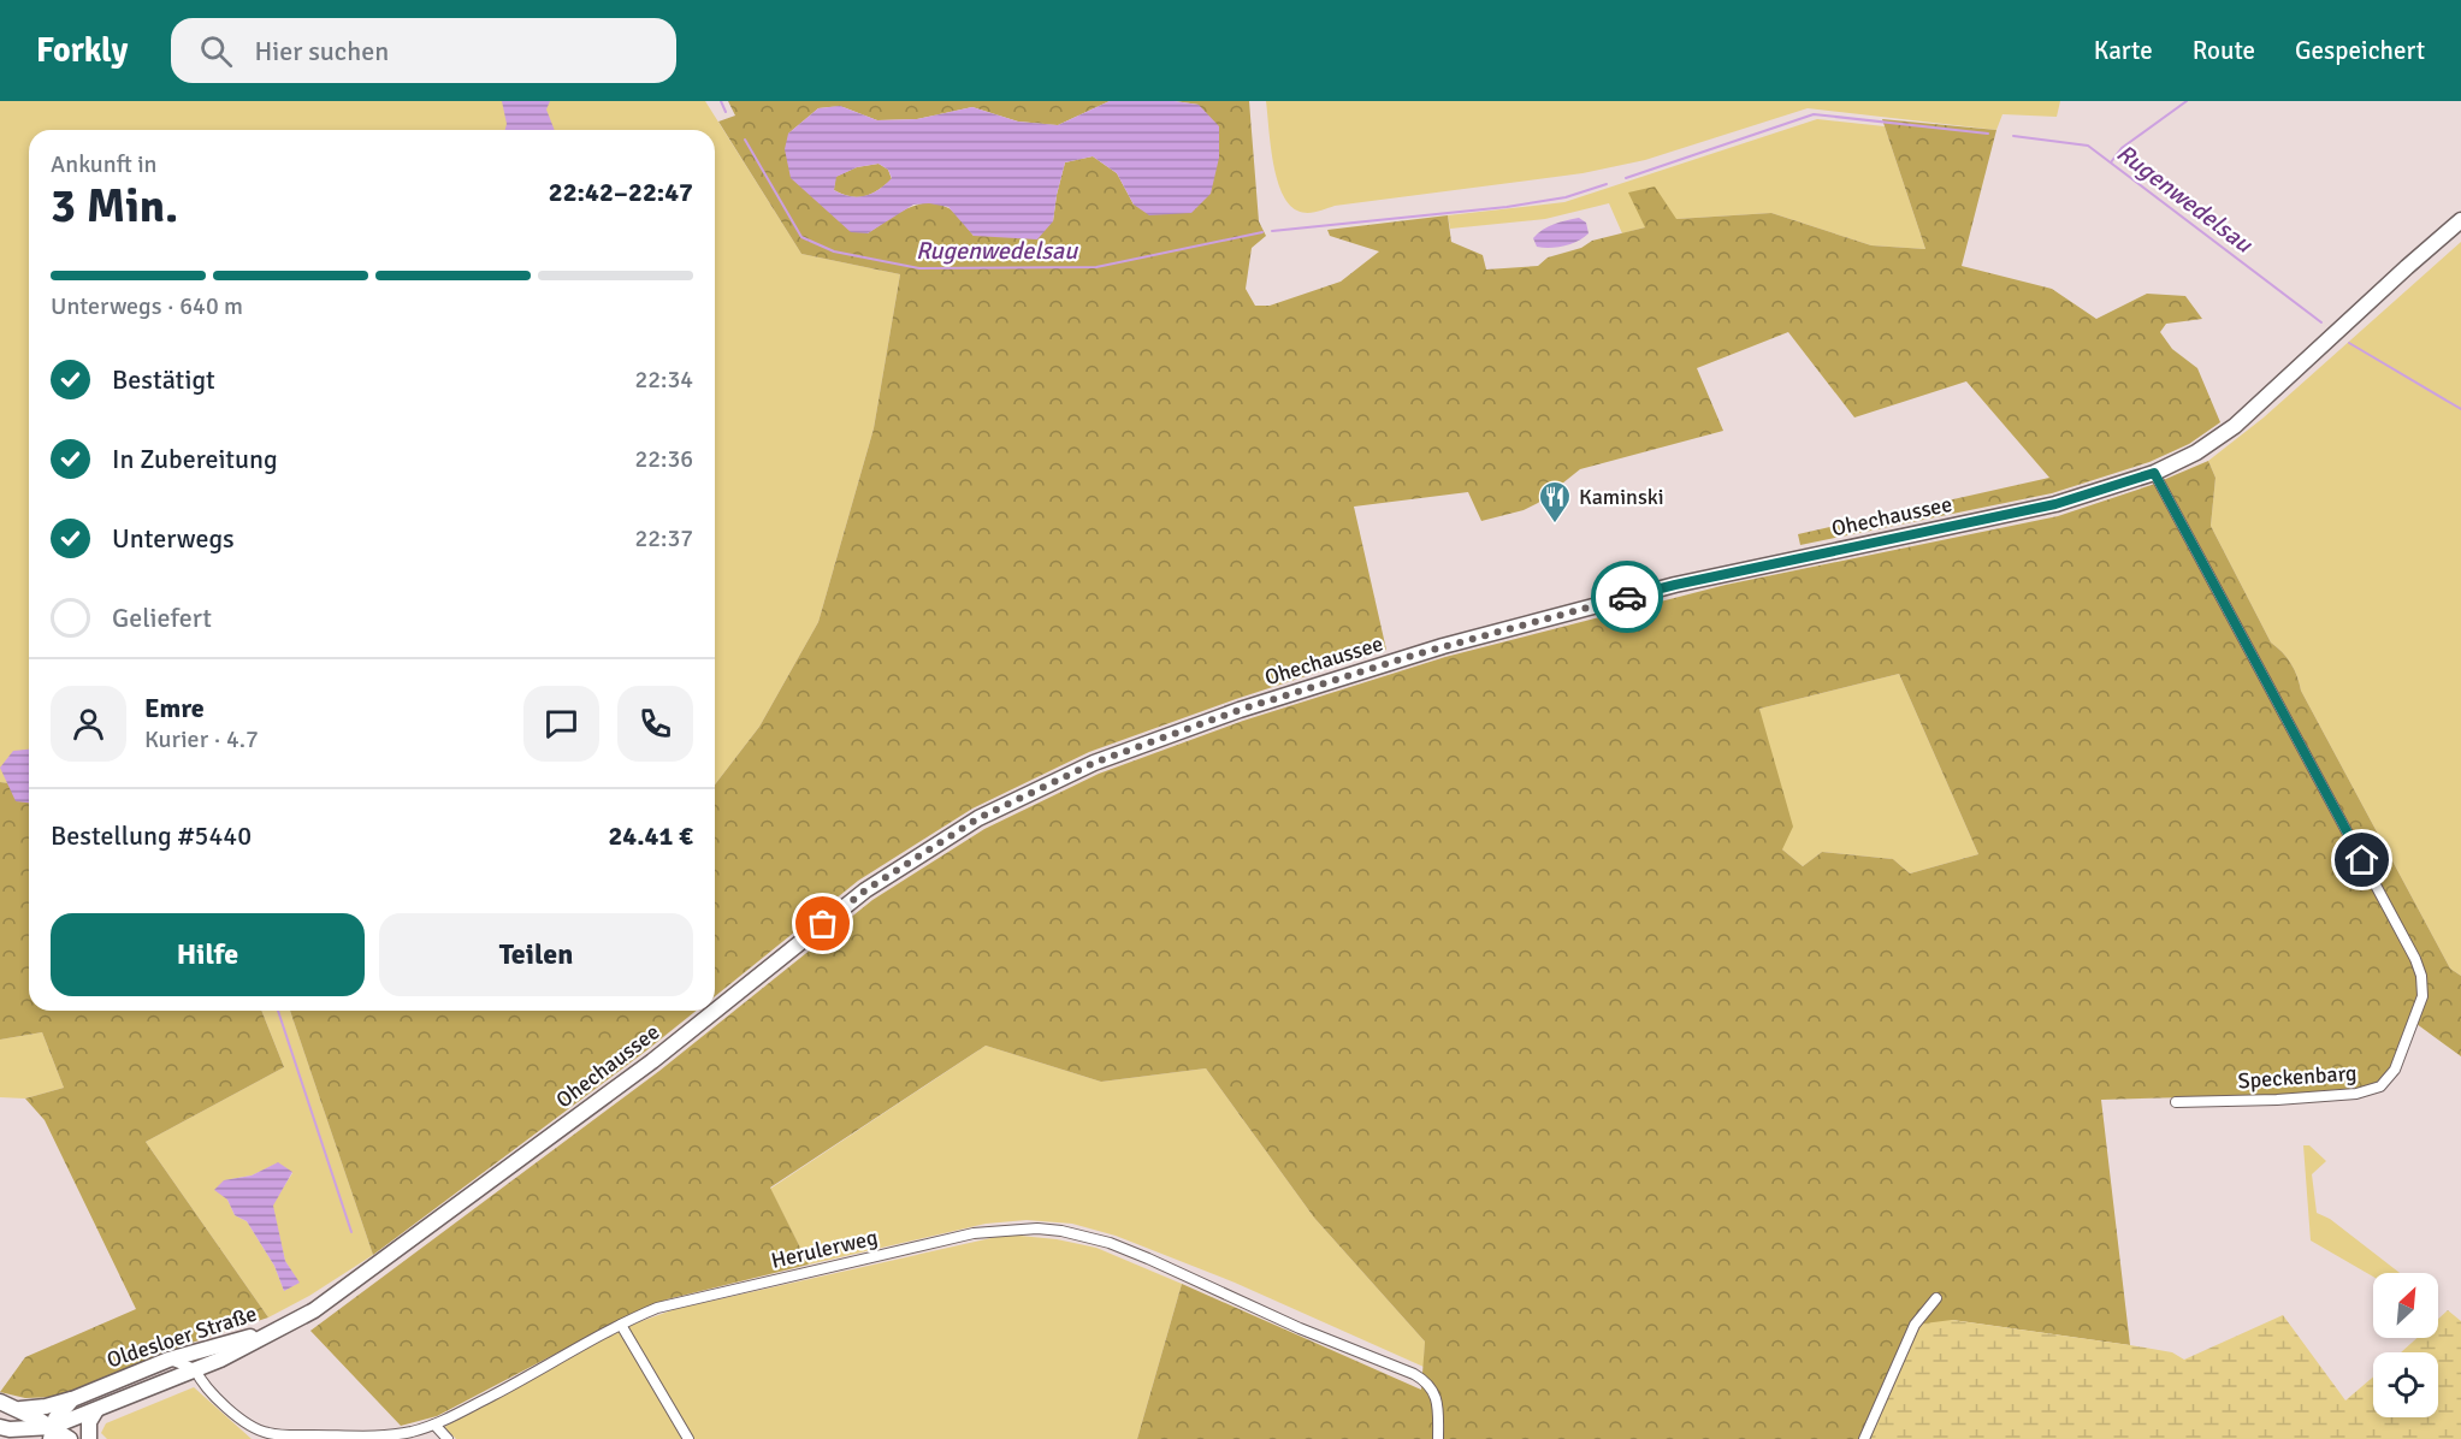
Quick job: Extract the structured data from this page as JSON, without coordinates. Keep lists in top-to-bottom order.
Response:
{
  "streets": {
    "main road": ["Ohechaussee", "Oldesloer Straße"],
    "street": ["Speckenbarg", "Herulerweg"]
  },
  "crossings": [
    ["Ohechaussee", "Speckenbarg"],
    ["Ohechaussee", "Oldesloer Straße"],
    ["Herulerweg", "Oldesloer Straße"]
  ],
  "water": ["Rugenwedelsau"],
  "places": {
    "restaurant": ["Kaminski"]
  },
  "north": "top right",
  "page": {
    "header": "Forkly",
    "search": "Hier suchen",
    "nav": ["Karte", "Route", "Gespeichert"],
    "heading": ["3 Min.", "Ankunft in", "22:42–22:47"],
    "panel": [
      "Emre",
      "Kurier · 4.7",
      "Bestellung #5440",
      "24.41 €"
    ],
    "bar": "Unterwegs · 640 m",
    "list": [
      ["Bestätigt", "22:34"],
      ["In Zubereitung", "22:36"],
      ["Unterwegs", "22:37"],
      "Geliefert"
    ],
    "buttons": ["Hilfe", "Teilen"]
  }
}
